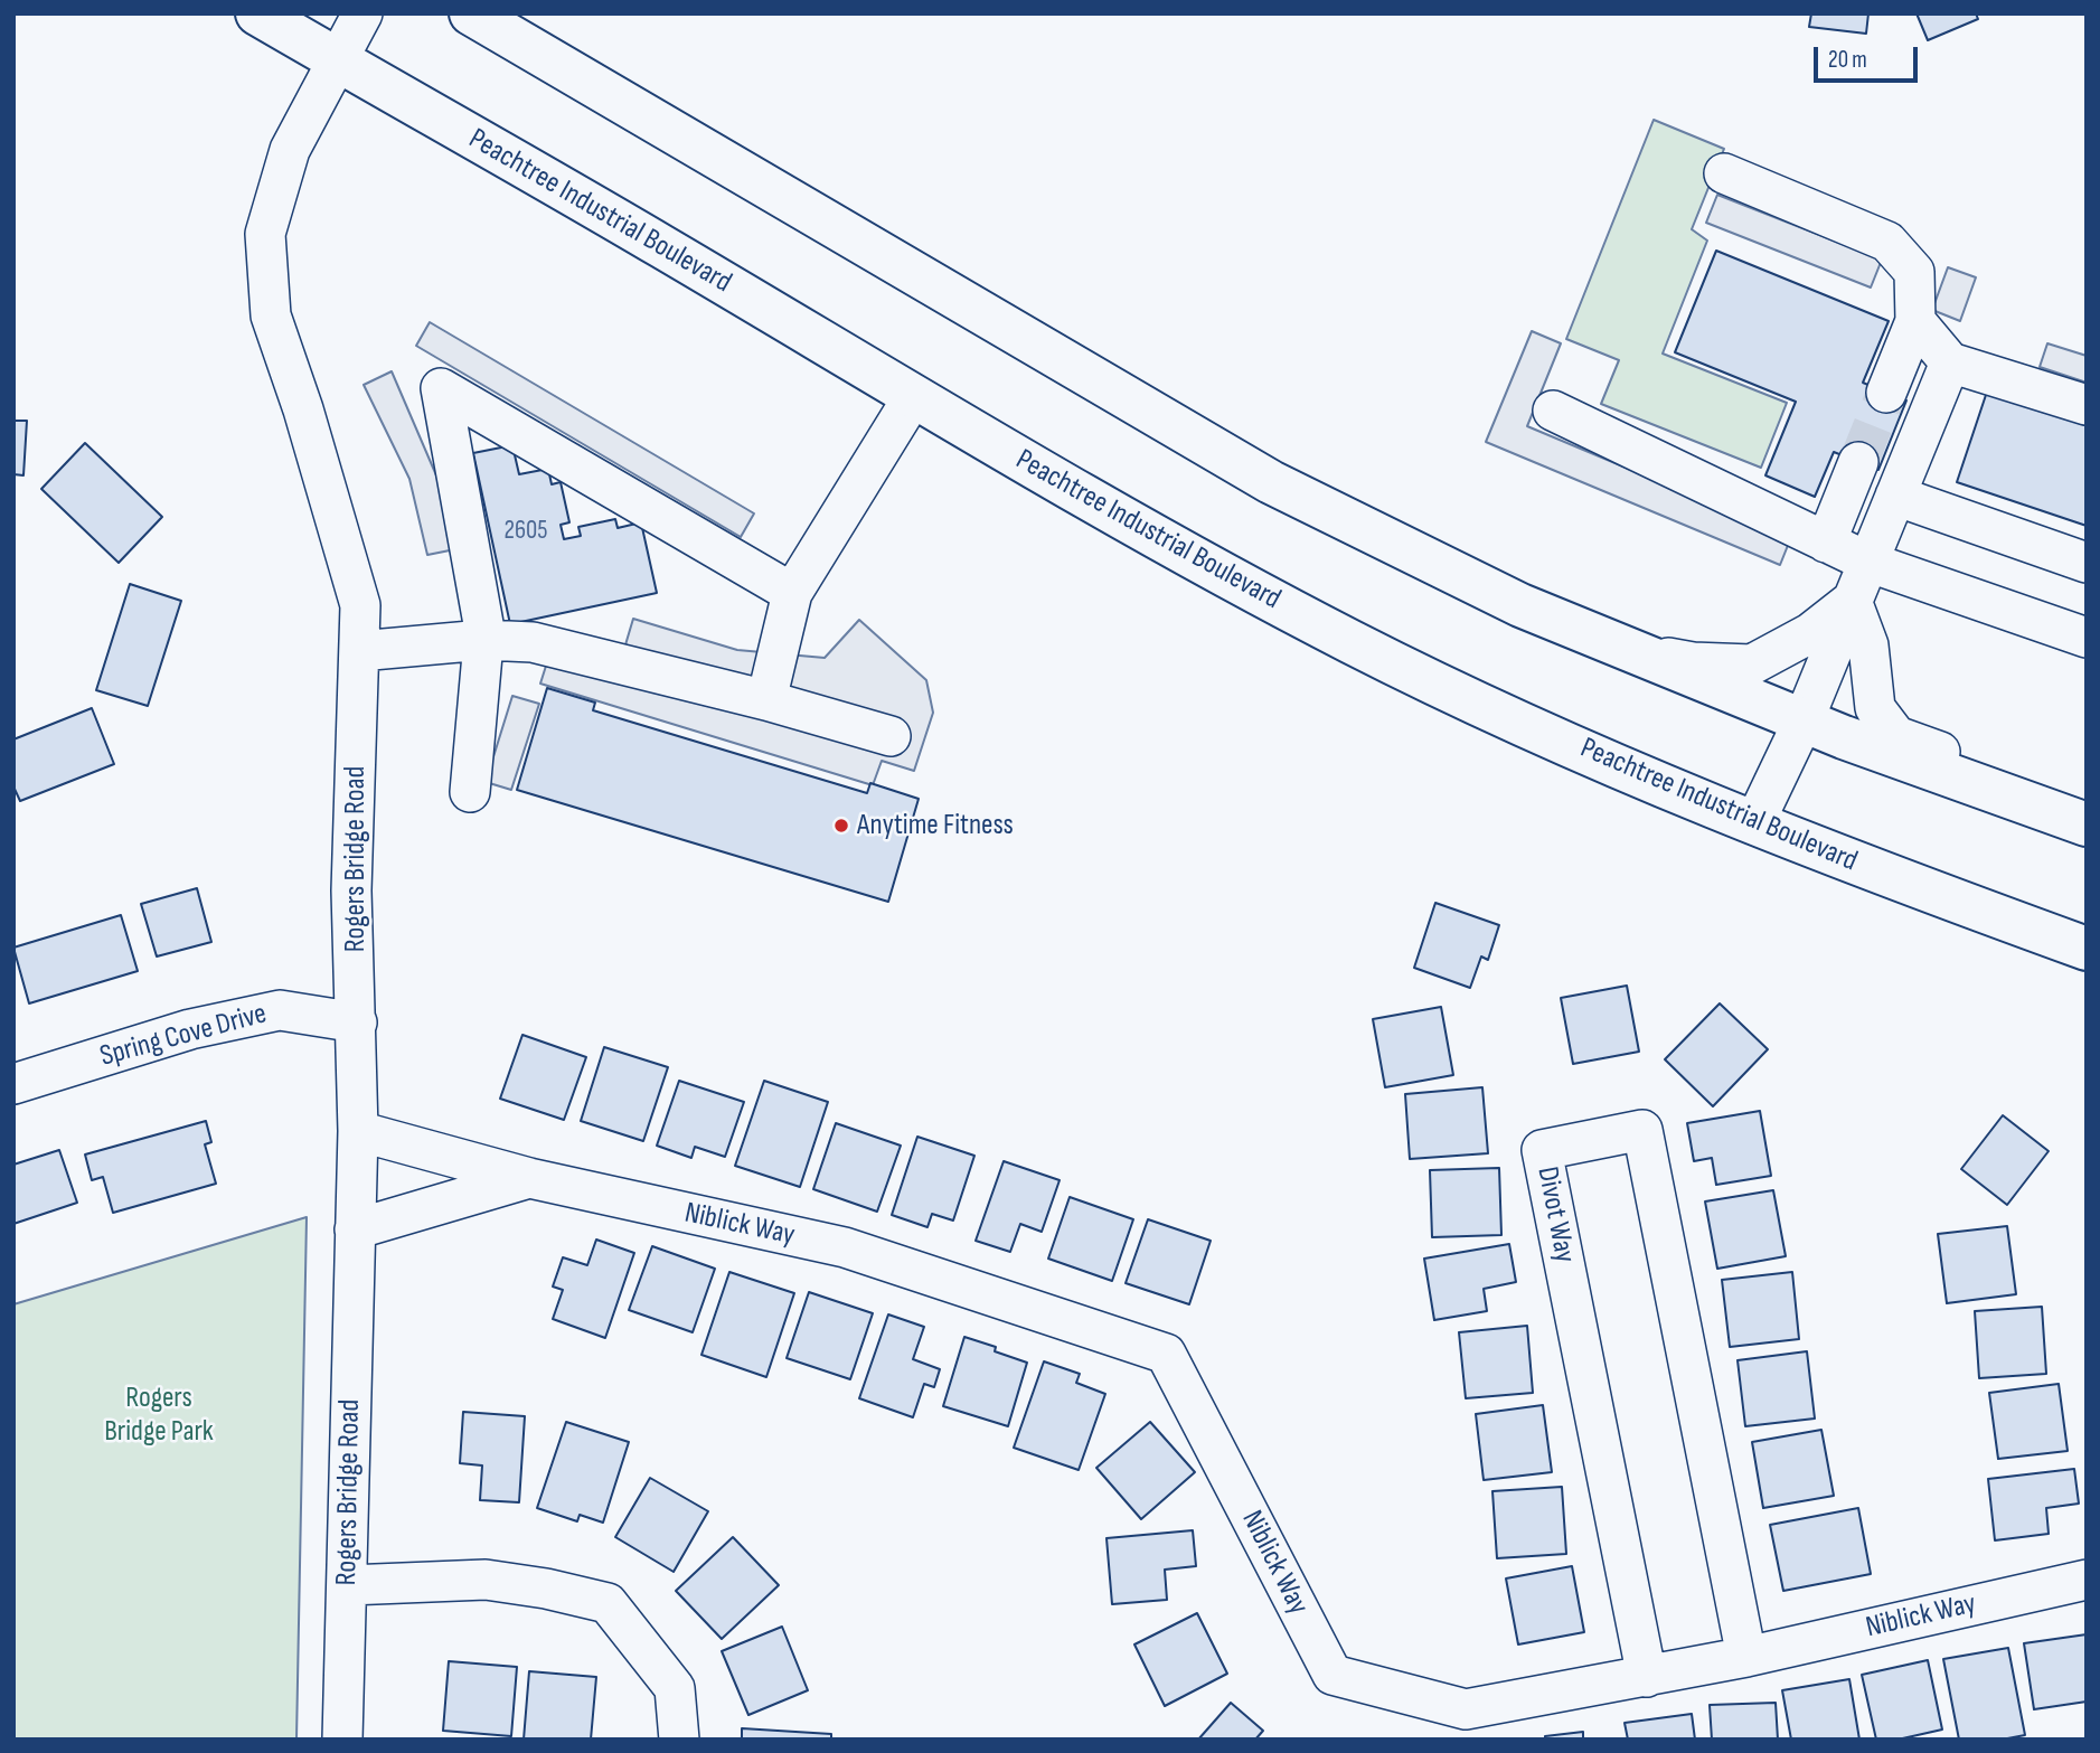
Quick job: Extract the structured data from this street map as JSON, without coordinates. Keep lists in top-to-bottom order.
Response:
{
  "streets": {
    "highway": ["Peachtree Industrial Boulevard"],
    "street": [
      "Rogers Bridge Road",
      "Spring Cove Drive",
      "Divot Way",
      "Niblick Way"
    ]
  },
  "crossings": [
    ["Peachtree Industrial Boulevard", "Rogers Bridge Road"],
    ["Rogers Bridge Road", "Spring Cove Drive"],
    ["Rogers Bridge Road", "Niblick Way"],
    ["Divot Way", "Niblick Way"]
  ],
  "parks": ["Rogers Bridge Park"],
  "places": ["Anytime Fitness"],
  "house_numbers": ["2605"],
  "scale_bar": "20 m"
}
